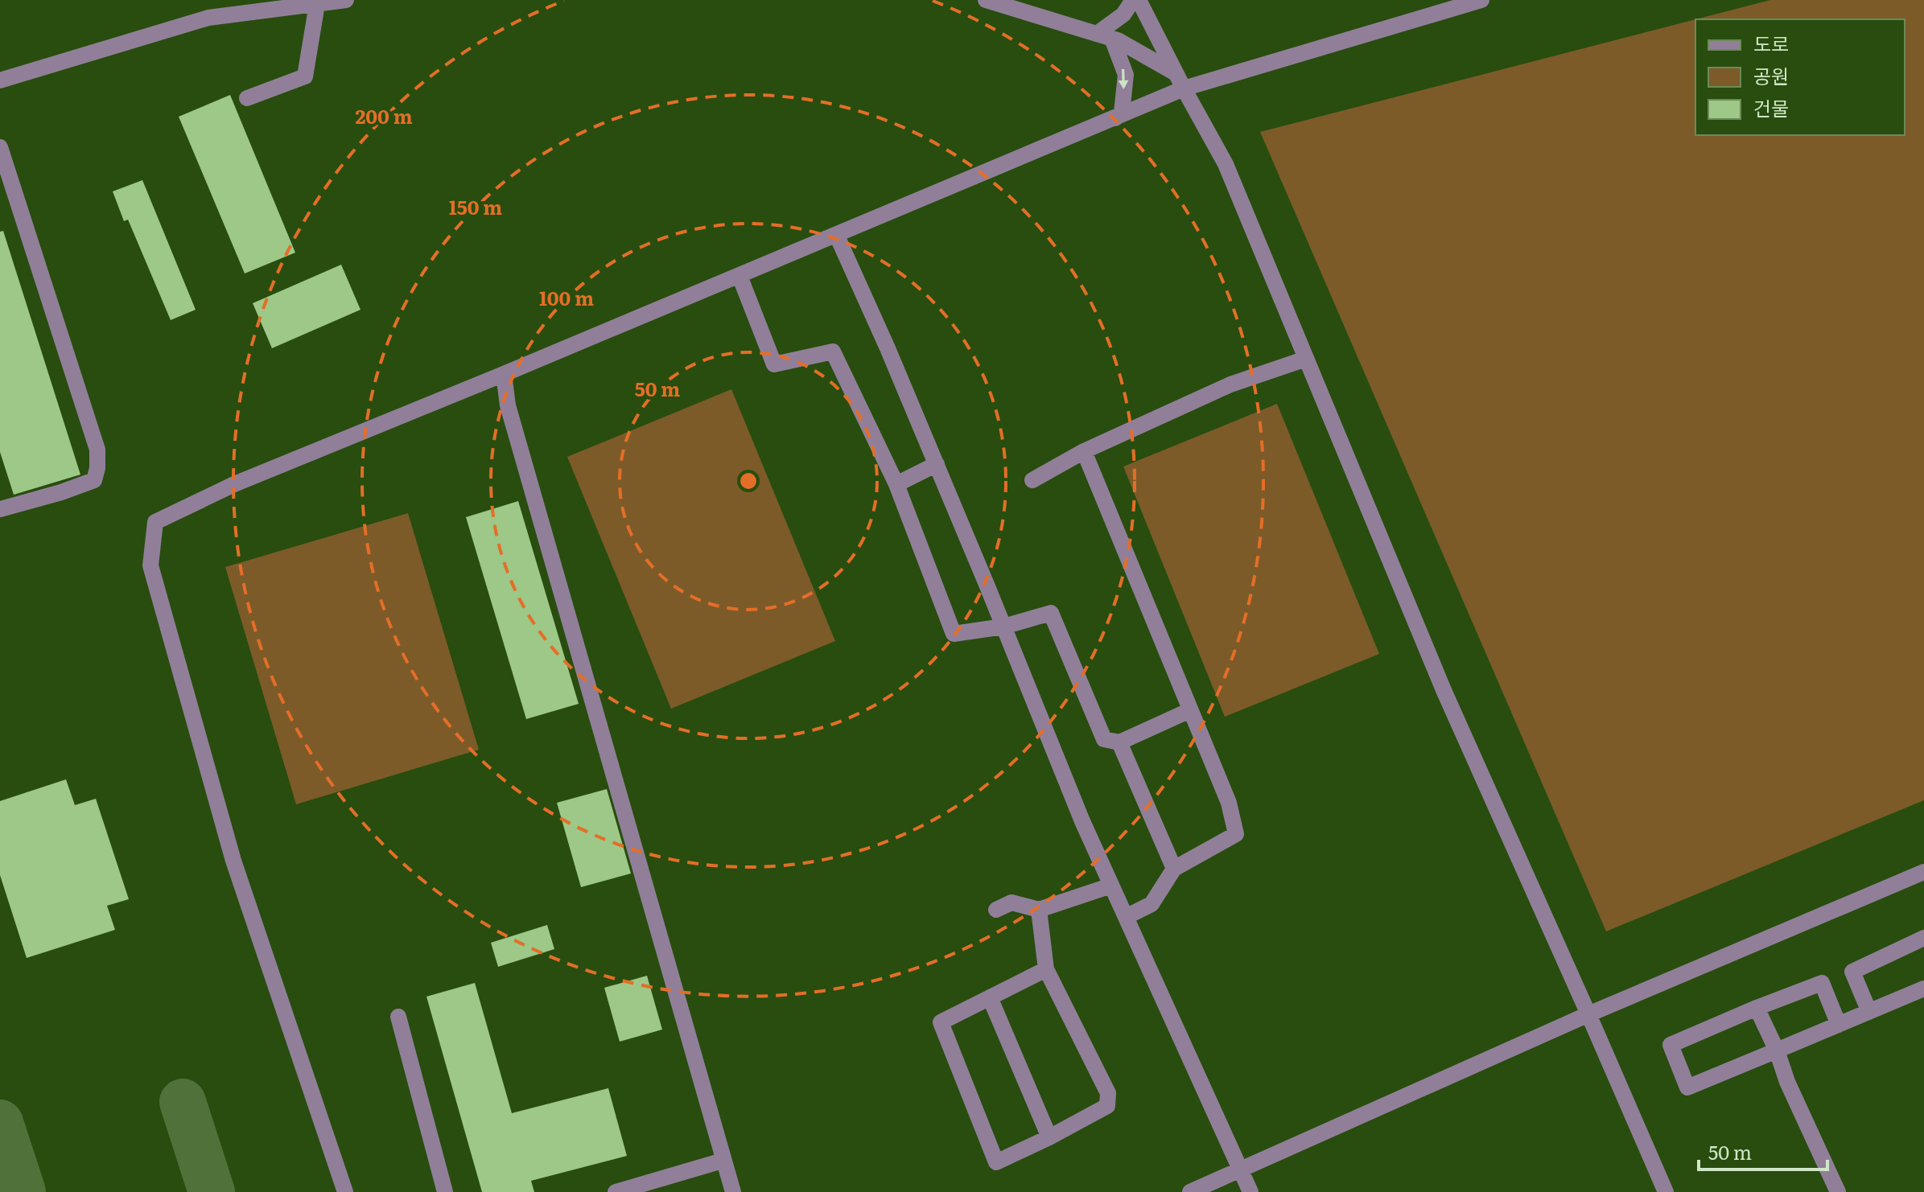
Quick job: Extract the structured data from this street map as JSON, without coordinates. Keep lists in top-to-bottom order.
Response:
{
  "legend": ["도로", "공원", "건물"],
  "scale_bar": "50 m",
  "rings": [
    "200 m",
    "150 m",
    "100 m",
    "50 m"
  ]
}
